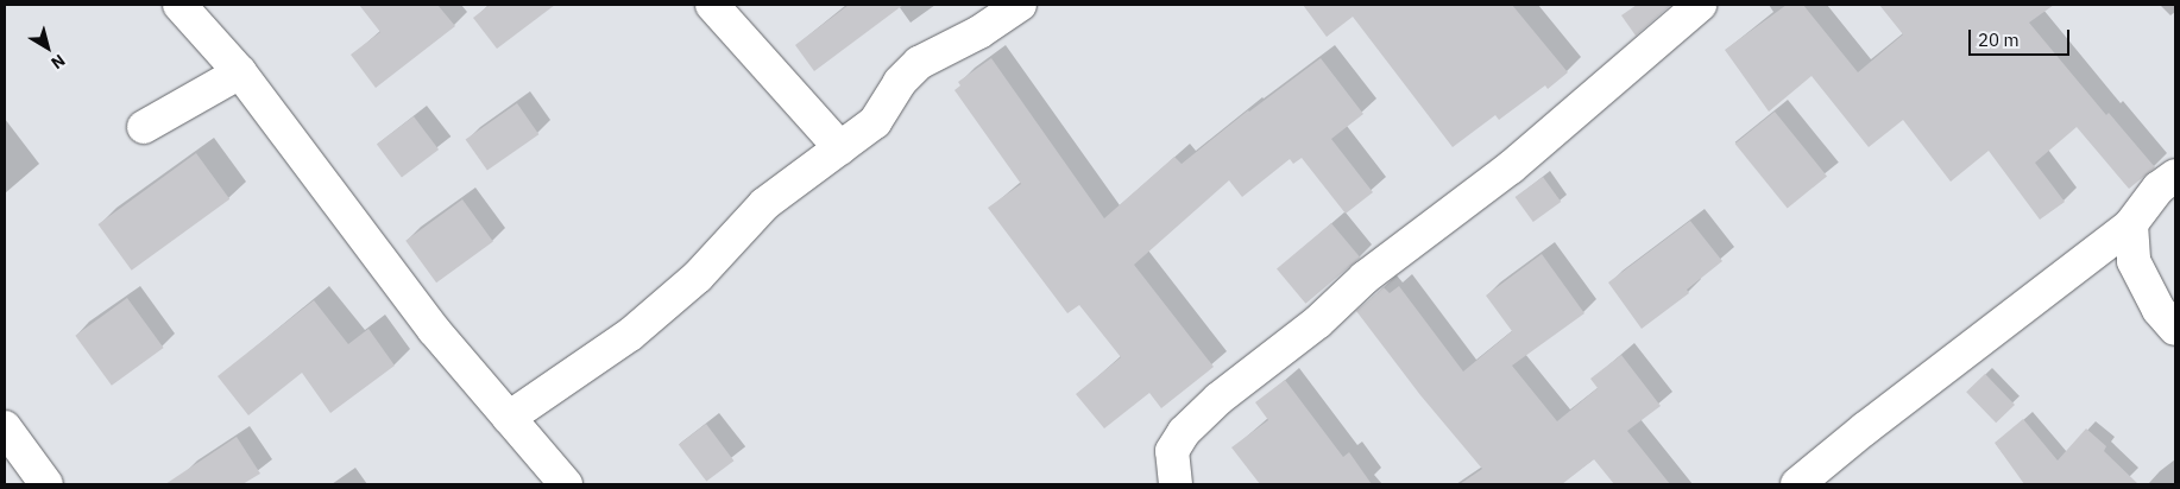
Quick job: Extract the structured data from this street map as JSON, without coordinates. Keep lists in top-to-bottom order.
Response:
{
  "scale_bar": "20 m",
  "north": "bottom right"
}
